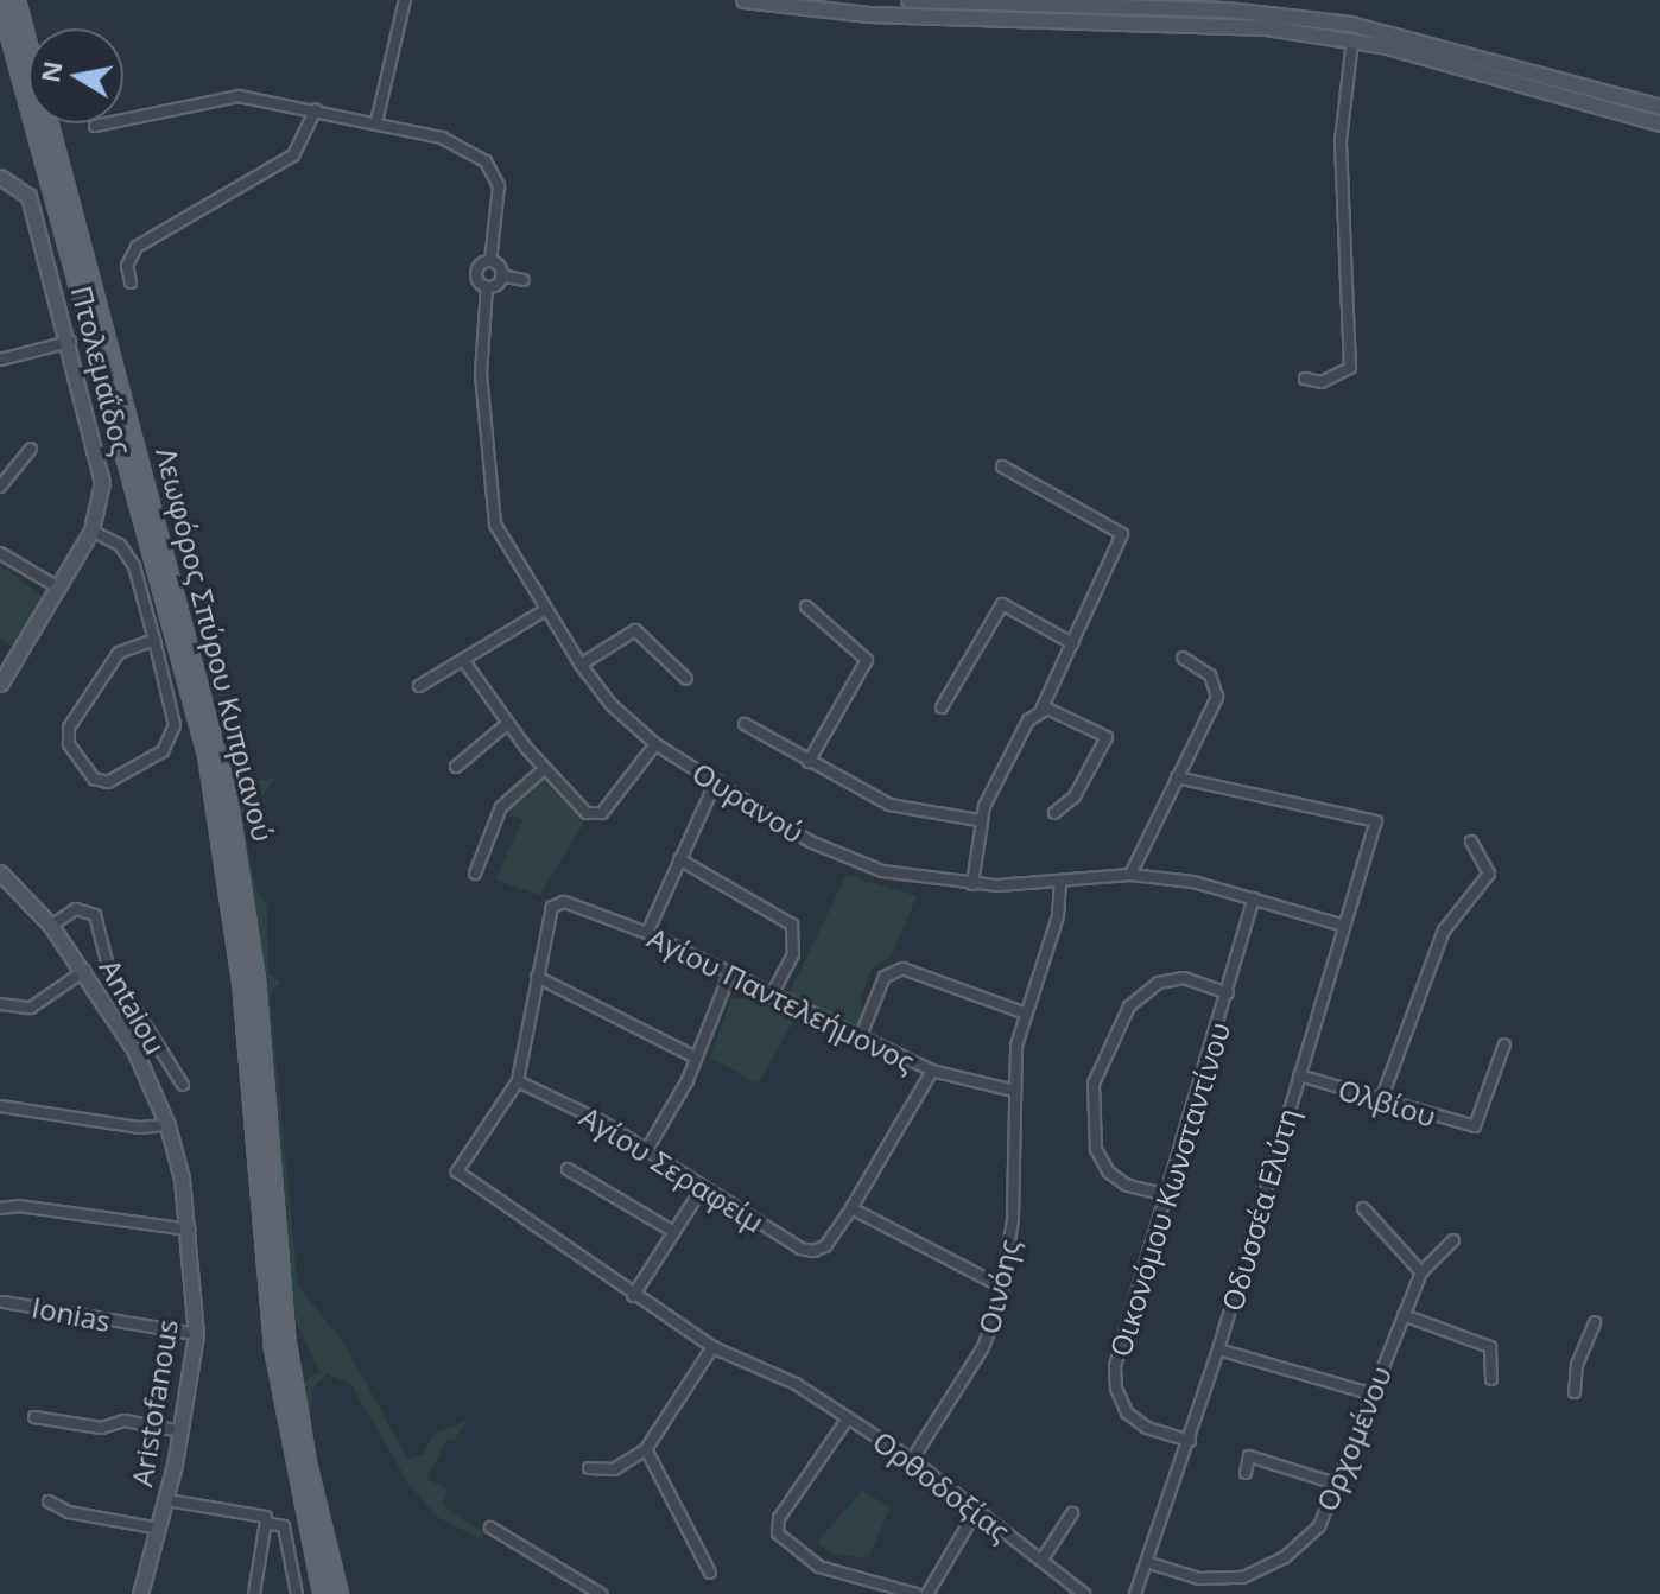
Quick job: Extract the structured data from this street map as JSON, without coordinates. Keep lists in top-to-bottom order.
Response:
{
  "streets": {
    "main road": ["Πτολεμαΐδος", "Λεωφόρος Σπύρου Κυπριανού", "Aristofanous"],
    "street": [
      "Ουρανού",
      "Αγίου Παντελεήμονος",
      "Antaiou",
      "Ολβίου",
      "Αγίου Σεραφείμ",
      "Οικονόμου Κωνσταντίνου",
      "Οδυσσέα Ελύτη",
      "Οινόης",
      "Ionias",
      "Ορχομένου",
      "Ορθοδοξίας"
    ]
  },
  "crossings": [
    ["Ουρανού", "Οικονόμου Κωνσταντίνου"],
    ["Ουρανού", "Οδυσσέα Ελύτη"],
    ["Ουρανού", "Οινόης"],
    ["Αγίου Παντελεήμονος", "Οινόης"],
    ["Antaiou", "Aristofanous"],
    ["Ολβίου", "Οδυσσέα Ελύτη"],
    ["Αγίου Σεραφείμ", "Ορθοδοξίας"],
    ["Οικονόμου Κωνσταντίνου", "Οδυσσέα Ελύτη"],
    ["Οδυσσέα Ελύτη", "Ορχομένου"],
    ["Οινόης", "Ορθοδοξίας"],
    ["Ionias", "Aristofanous"]
  ],
  "north": "left"
}
